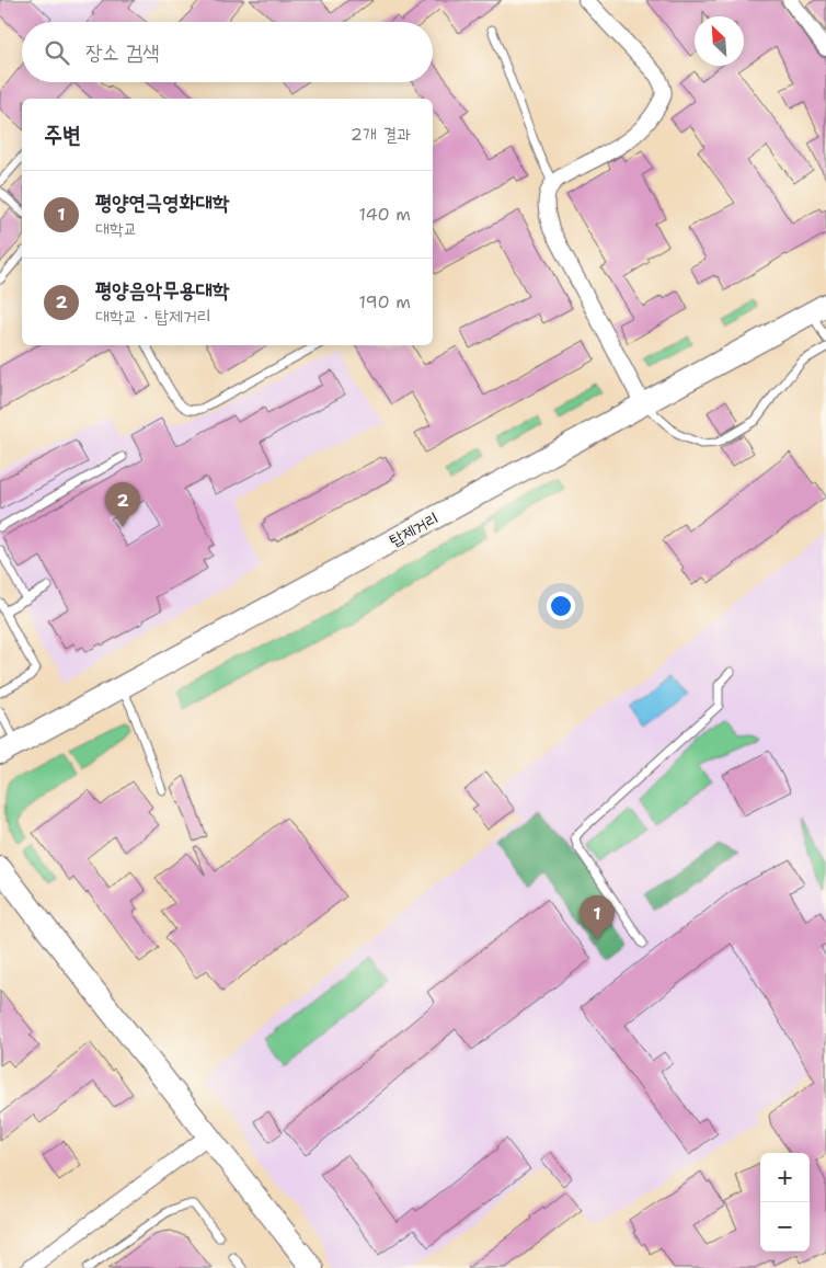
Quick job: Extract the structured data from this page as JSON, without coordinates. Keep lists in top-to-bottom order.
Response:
{
  "streets": {
    "main road": ["탑제거리"]
  },
  "north": "top left",
  "page": {
    "search": "장소 검색",
    "heading": ["주변", "2개 결과"],
    "list": [
      {
        "mark": "1",
        "name": "평양연극영화대학",
        "note": "대학교",
        "value": "140 m"
      },
      {
        "mark": "2",
        "name": "평양음악무용대학",
        "note": "대학교 · 탑제거리",
        "value": "190 m"
      }
    ],
    "pins": ["2", "1"],
    "map_buttons": ["+", "−"]
  }
}
